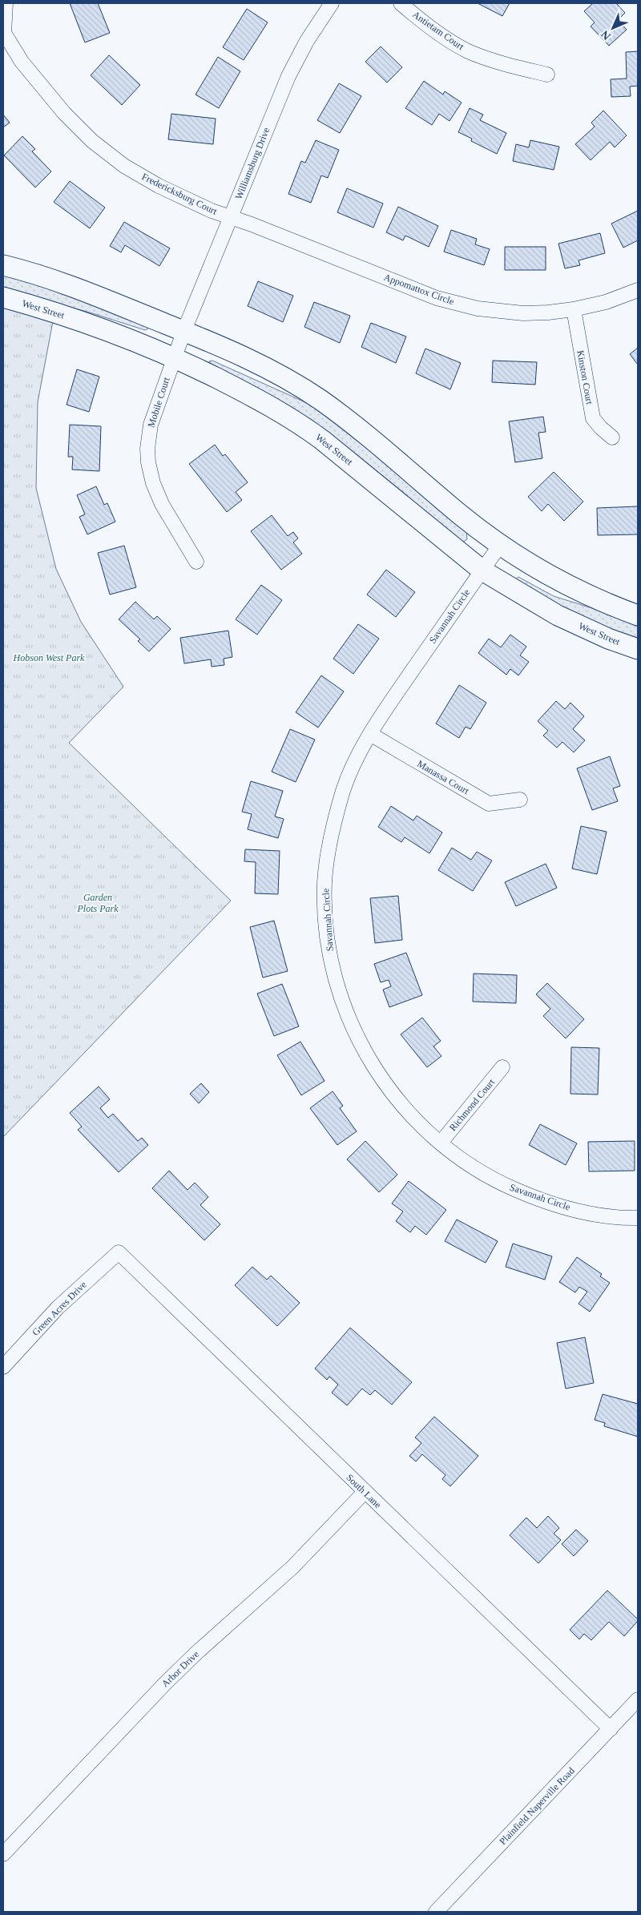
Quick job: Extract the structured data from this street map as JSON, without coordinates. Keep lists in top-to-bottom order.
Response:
{
  "streets": {
    "street": [
      "Antietam Court",
      "Williamsburg Drive",
      "Fredericksburg Court",
      "Appomattox Circle",
      "West Street",
      "Kinston Court",
      "Mobile Court",
      "Savannah Circle",
      "Manassa Court",
      "Richmond Court",
      "Green Acres Drive",
      "South Lane",
      "Arbor Drive",
      "Plainfield Naperville Road"
    ]
  },
  "crossings": [
    ["Williamsburg Drive", "Fredericksburg Court"],
    ["Williamsburg Drive", "Appomattox Circle"],
    ["Williamsburg Drive", "Mobile Court"],
    ["Fredericksburg Court", "Appomattox Circle"],
    ["Appomattox Circle", "Kinston Court"],
    ["West Street", "Mobile Court"],
    ["West Street", "Savannah Circle"],
    ["Savannah Circle", "Manassa Court"],
    ["Savannah Circle", "Richmond Court"],
    ["Green Acres Drive", "South Lane"],
    ["South Lane", "Arbor Drive"],
    ["South Lane", "Plainfield Naperville Road"]
  ],
  "parks": ["Hobson West Park", "Garden Plots Park"],
  "north": "bottom left"
}
